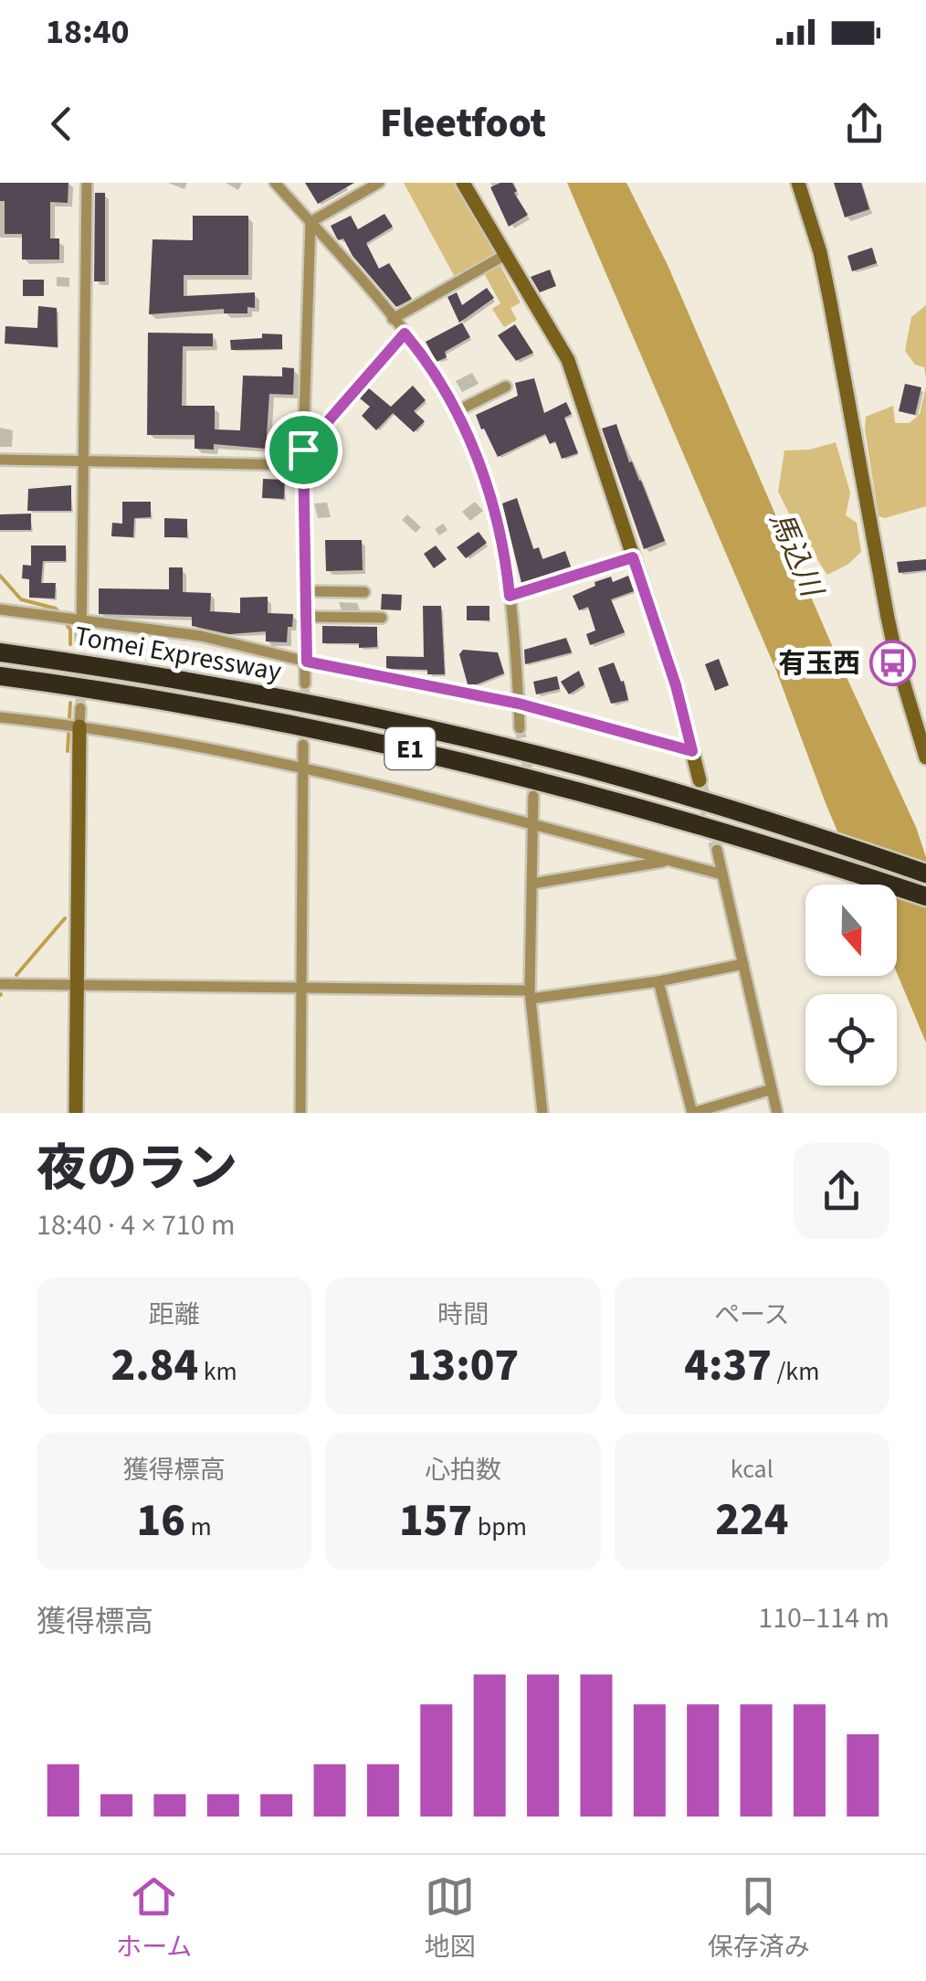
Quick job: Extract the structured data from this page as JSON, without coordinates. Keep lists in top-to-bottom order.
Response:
{
  "streets": {
    "highway": ["Tomei Expressway", "E1"]
  },
  "water": ["馬込川"],
  "places": {
    "bus stop": ["有玉西"]
  },
  "north": "bottom",
  "page": {
    "status": "18:40",
    "header": "Fleetfoot",
    "heading": ["夜のラン", "18:40 · 4 × 710 m"],
    "stats": [
      ["距離", "2.84 km"],
      ["時間", "13:07"],
      ["ペース", "4:37 /km"],
      ["獲得標高", "16 m"],
      ["心拍数", "157 bpm"],
      ["kcal", "224"]
    ],
    "chart": ["獲得標高", "110–114 m"],
    "tabs": ["ホーム", "地図", "保存済み"]
  }
}
